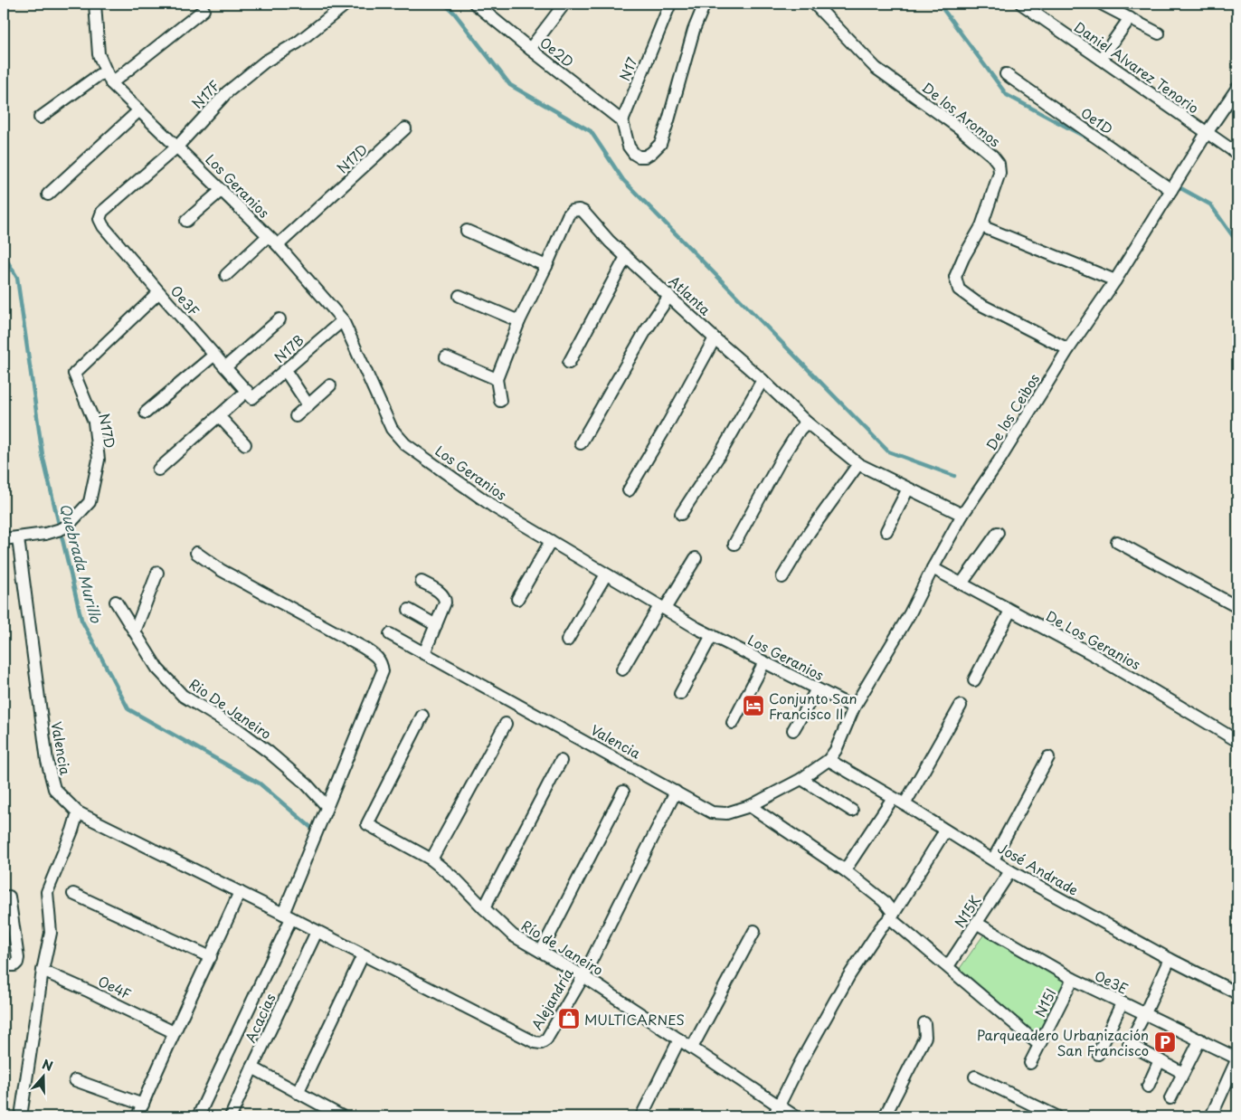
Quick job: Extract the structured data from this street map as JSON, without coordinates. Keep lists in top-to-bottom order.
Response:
{
  "streets": {
    "street": [
      "Oe2D",
      "Daniel Alvarez Tenorio",
      "N17",
      "N17F",
      "De los Aromos",
      "Oe1D",
      "N17D",
      "Los Geranios",
      "Atlanta",
      "Oe3F",
      "N17B",
      "De los Ceibos",
      "De Los Geranios",
      "Rio De Janeiro",
      "Valencia",
      "José Andrade",
      "N15K",
      "Río de Janeiro",
      "Oe3E",
      "Oe4F",
      "Alejandría",
      "N15I",
      "Acacias"
    ]
  },
  "crossings": [
    ["Oe2D", "N17"],
    ["Daniel Alvarez Tenorio", "De los Ceibos"],
    ["N17F", "Los Geranios"],
    ["N17F", "Oe3F"],
    ["De los Aromos", "De los Ceibos"],
    ["Oe1D", "De los Ceibos"],
    ["N17D", "Los Geranios"],
    ["N17D", "Oe3F"],
    ["N17D", "Valencia"],
    ["Los Geranios", "N17B"],
    ["Los Geranios", "De los Ceibos"],
    ["Atlanta", "De los Ceibos"],
    ["Oe3F", "N17B"],
    ["De los Ceibos", "De Los Geranios"],
    ["De los Ceibos", "Valencia"],
    ["De los Ceibos", "José Andrade"],
    ["Valencia", "José Andrade"],
    ["Valencia", "Alejandría"],
    ["Valencia", "Acacias"],
    ["José Andrade", "N15K"],
    ["N15K", "Oe3E"],
    ["Río de Janeiro", "Alejandría"],
    ["Oe3E", "N15I"],
    ["Alejandría", "Acacias"]
  ],
  "water": ["Quebrada Murillo"],
  "places": {
    "hotel": ["Conjunto San Francisco II"],
    "shop": ["MULTICARNES"],
    "parking": ["Parqueadero Urbanización San Francisco"]
  },
  "north": "top"
}
